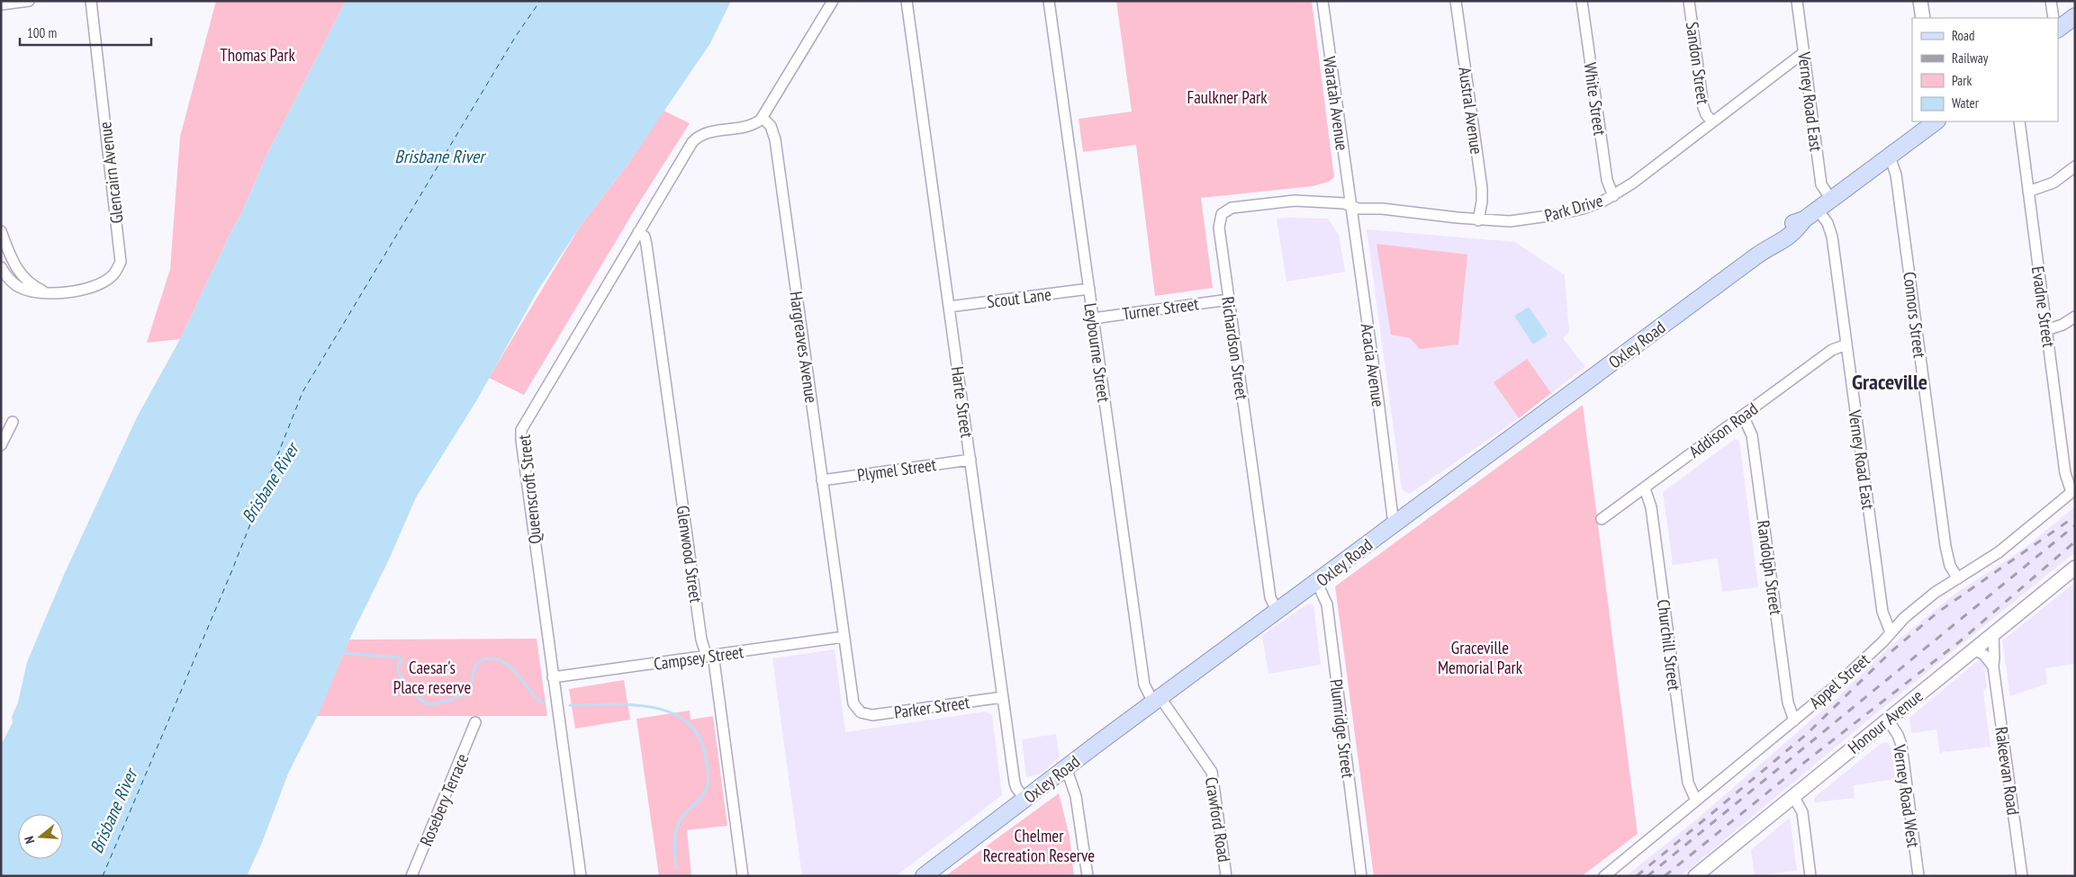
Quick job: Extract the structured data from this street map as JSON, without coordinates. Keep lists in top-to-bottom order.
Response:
{
  "streets": {
    "main road": ["Oxley Road", "Honour Avenue"],
    "street": [
      "Sandon Street",
      "White Street",
      "Verney Road East",
      "Waratah Avenue",
      "Austral Avenue",
      "Glencairn Avenue",
      "Park Drive",
      "Scout Lane",
      "Evadne Street",
      "Turner Street",
      "Connors Street",
      "Hargreaves Avenue",
      "Richardson Street",
      "Leybourne Street",
      "Acacia Avenue",
      "Harte Street",
      "Addison Road",
      "Plymel Street",
      "Queenscroft Street",
      "Glenwood Street",
      "Randolph Street",
      "Churchill Street",
      "Campsey Street",
      "Appel Street",
      "Parker Street",
      "Plumridge Street",
      "Rakeevan Road",
      "Verney Road West",
      "Rosebery Terrace",
      "Crawford Road"
    ]
  },
  "crossings": [
    ["Sandon Street", "Park Drive"],
    ["White Street", "Park Drive"],
    ["Verney Road East", "Park Drive"],
    ["Verney Road East", "Oxley Road"],
    ["Verney Road East", "Addison Road"],
    ["Verney Road East", "Appel Street"],
    ["Waratah Avenue", "Park Drive"],
    ["Waratah Avenue", "Richardson Street"],
    ["Waratah Avenue", "Acacia Avenue"],
    ["Austral Avenue", "Park Drive"],
    ["Park Drive", "Richardson Street"],
    ["Park Drive", "Acacia Avenue"],
    ["Scout Lane", "Leybourne Street"],
    ["Scout Lane", "Harte Street"],
    ["Evadne Street", "Appel Street"],
    ["Turner Street", "Richardson Street"],
    ["Turner Street", "Leybourne Street"],
    ["Connors Street", "Oxley Road"],
    ["Connors Street", "Appel Street"],
    ["Oxley Road", "Richardson Street"],
    ["Oxley Road", "Leybourne Street"],
    ["Oxley Road", "Acacia Avenue"],
    ["Oxley Road", "Harte Street"],
    ["Oxley Road", "Plumridge Street"],
    ["Oxley Road", "Crawford Road"],
    ["Hargreaves Avenue", "Plymel Street"],
    ["Hargreaves Avenue", "Queenscroft Street"],
    ["Hargreaves Avenue", "Campsey Street"],
    ["Hargreaves Avenue", "Parker Street"],
    ["Richardson Street", "Acacia Avenue"],
    ["Leybourne Street", "Crawford Road"],
    ["Harte Street", "Plymel Street"],
    ["Harte Street", "Parker Street"],
    ["Addison Road", "Randolph Street"],
    ["Addison Road", "Churchill Street"],
    ["Queenscroft Street", "Glenwood Street"],
    ["Queenscroft Street", "Campsey Street"],
    ["Glenwood Street", "Campsey Street"],
    ["Randolph Street", "Appel Street"],
    ["Churchill Street", "Appel Street"],
    ["Honour Avenue", "Rakeevan Road"],
    ["Honour Avenue", "Verney Road West"]
  ],
  "districts": ["Graceville"],
  "water": ["Brisbane River"],
  "parks": [
    "Thomas Park",
    "Faulkner Park",
    "Graceville Memorial Park",
    "Caesar's Place reserve",
    "Chelmer Recreation Reserve"
  ],
  "legend": [
    "Road",
    "Railway",
    "Park",
    "Water"
  ],
  "scale_bar": "100 m",
  "north": "left"
}
